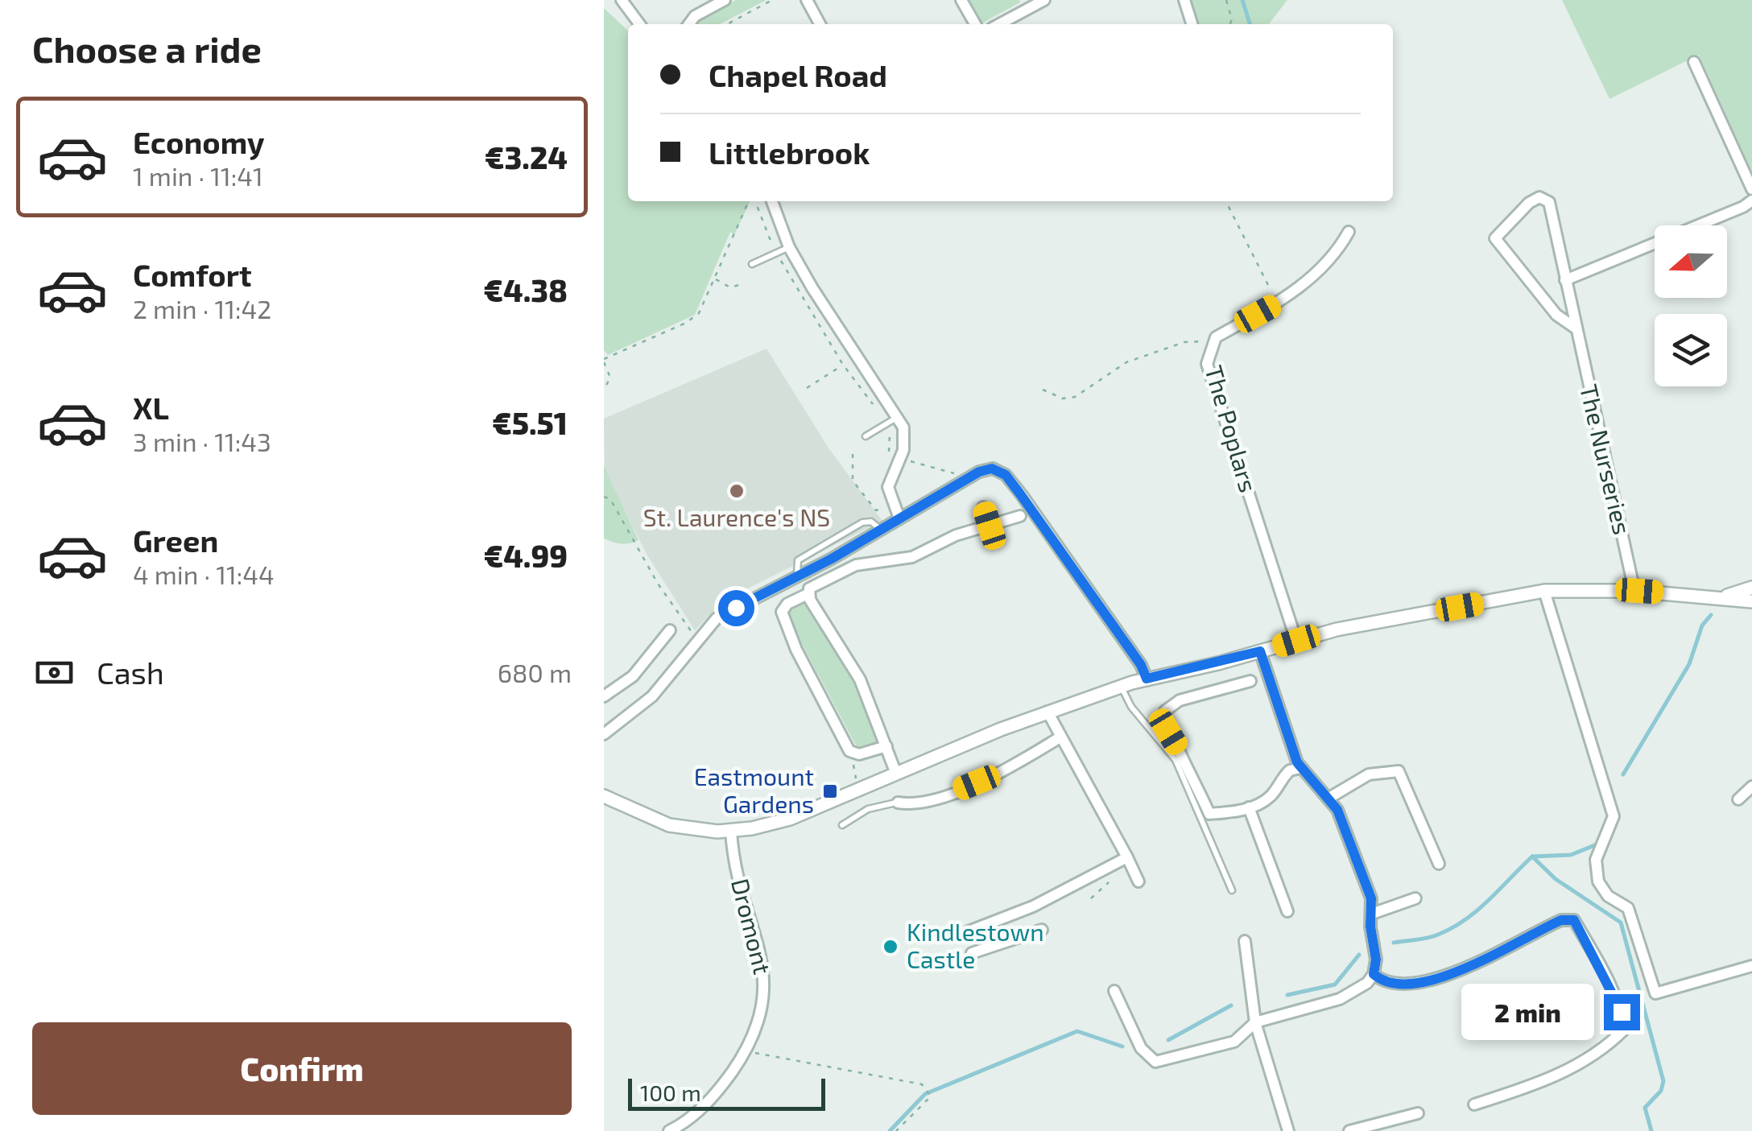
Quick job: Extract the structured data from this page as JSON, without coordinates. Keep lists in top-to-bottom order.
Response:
{
  "streets": {
    "street": ["The Poplars", "The Nurseries", "Dromont"]
  },
  "places": {
    "other": ["St. Laurence's NS", "Kindlestown Castle"],
    "transit": ["Eastmount Gardens"]
  },
  "scale_bar": "100 m",
  "north": "left",
  "page": {
    "heading": "Choose a ride",
    "banner": ["Chapel Road", "Littlebrook"],
    "list": [
      {
        "name": "Economy",
        "note": "1 min · 11:41",
        "value": "€3.24"
      },
      {
        "name": "Comfort",
        "note": "2 min · 11:42",
        "value": "€4.38"
      },
      {
        "name": "XL",
        "note": "3 min · 11:43",
        "value": "€5.51"
      },
      {
        "name": "Green",
        "note": "4 min · 11:44",
        "value": "€4.99"
      }
    ],
    "pay": ["Cash", "680 m"],
    "bubble": "2 min",
    "buttons": "Confirm",
    "scale": "100 m"
  }
}
